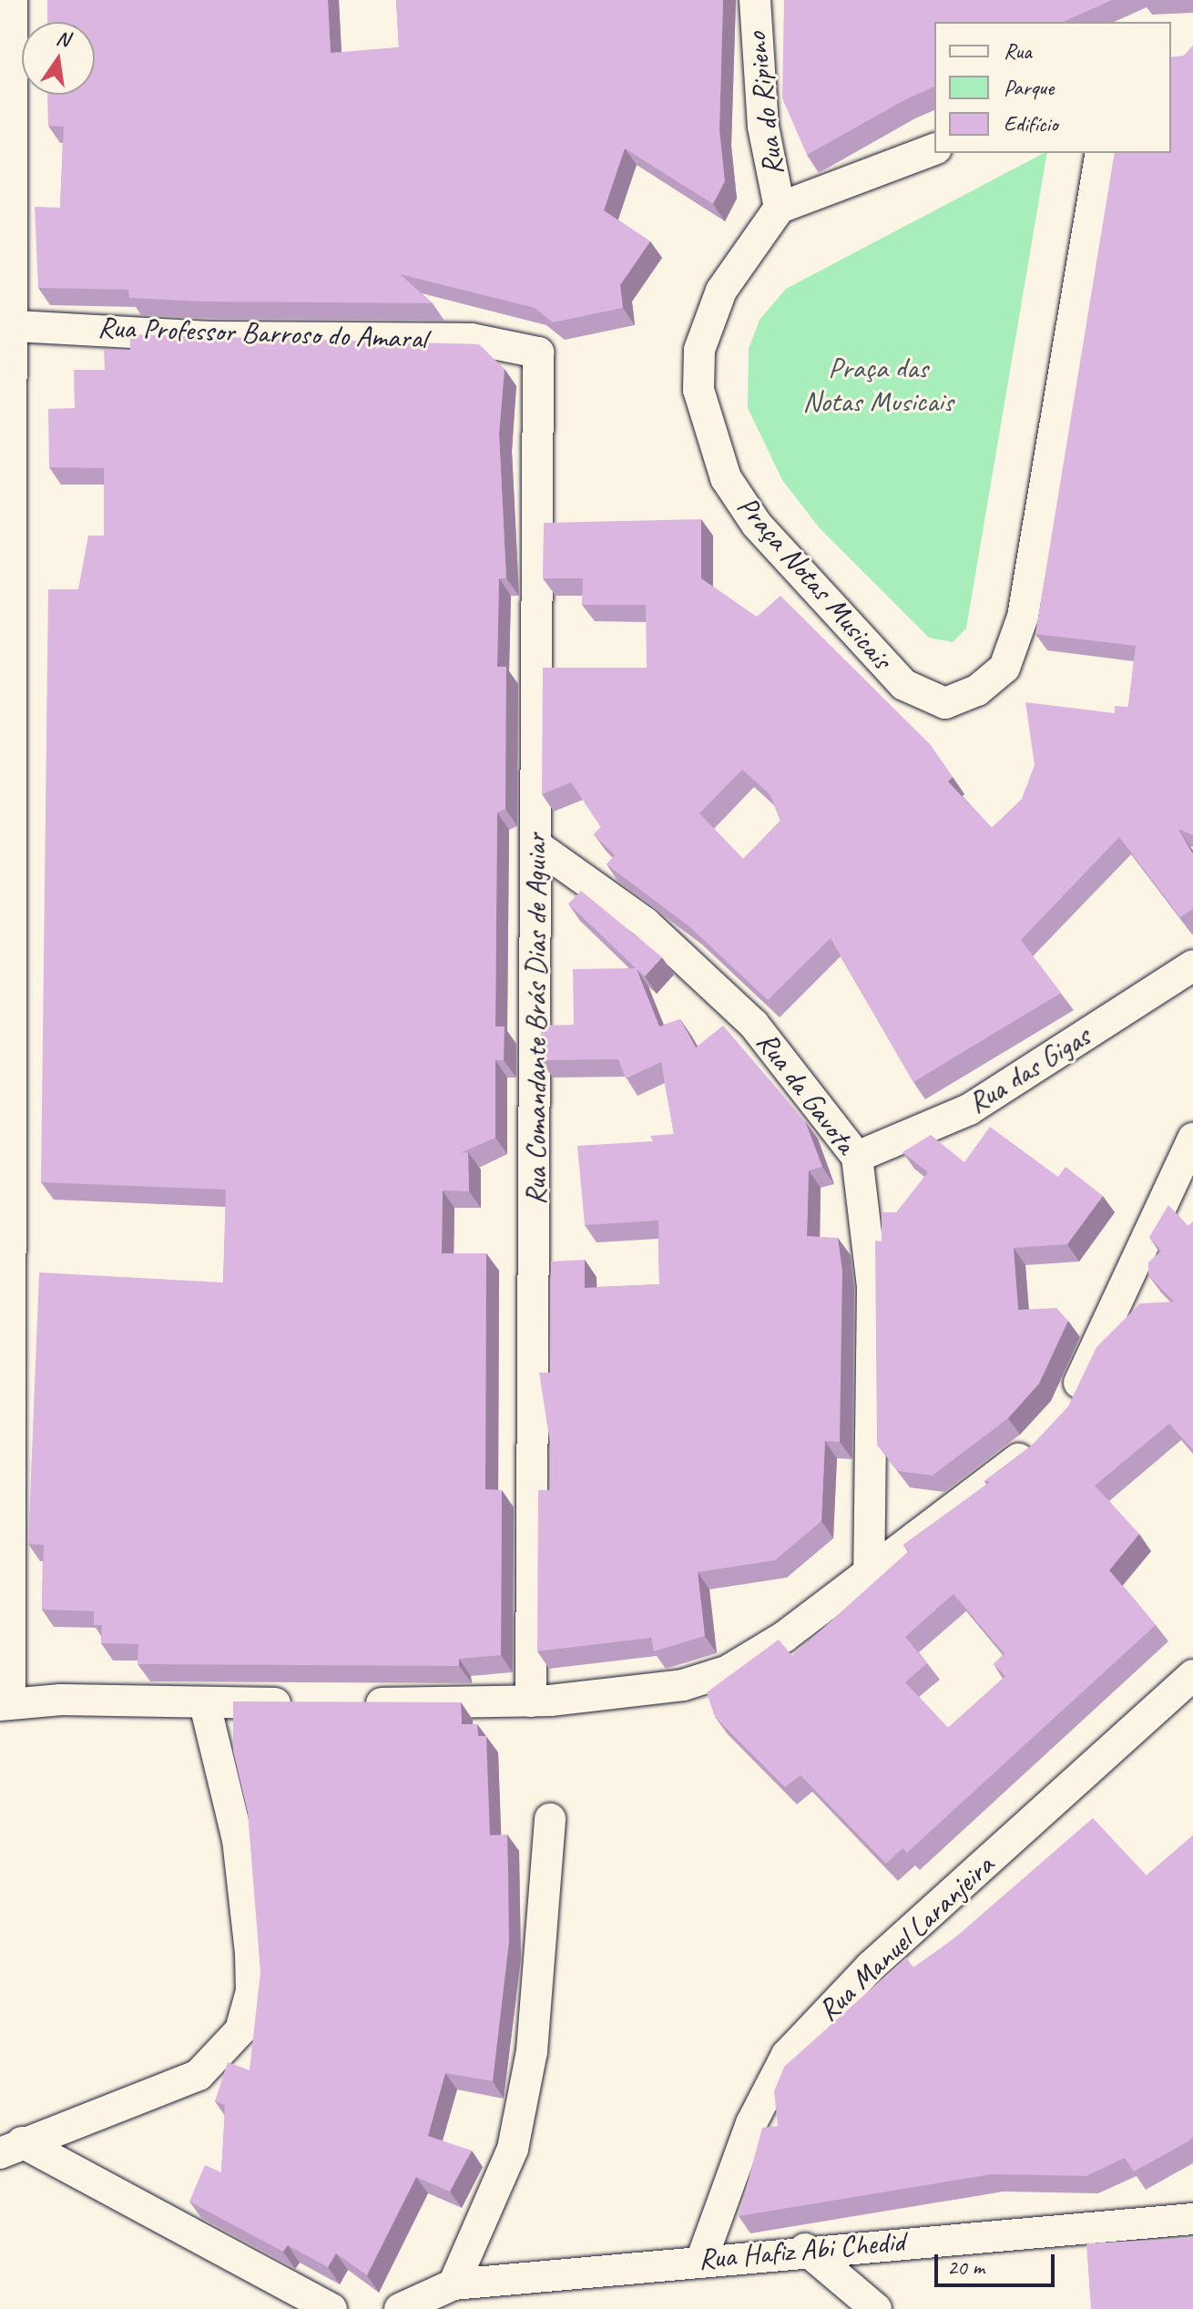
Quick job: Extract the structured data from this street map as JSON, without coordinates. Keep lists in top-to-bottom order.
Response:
{
  "streets": {
    "street": [
      "Rua do Ripieno",
      "Rua Professor Barroso do Amaral",
      "Praça Notas Musicais",
      "Rua Comandante Brás Dias de Aguiar",
      "Rua das Gigas",
      "Rua da Gavota",
      "Rua Manuel Laranjeira",
      "Rua Hafiz Abi Chedid"
    ]
  },
  "crossings": [
    ["Rua do Ripieno", "Praça Notas Musicais"],
    ["Rua Professor Barroso do Amaral", "Rua Comandante Brás Dias de Aguiar"],
    ["Rua Comandante Brás Dias de Aguiar", "Rua da Gavota"],
    ["Rua das Gigas", "Rua da Gavota"],
    ["Rua Manuel Laranjeira", "Rua Hafiz Abi Chedid"]
  ],
  "parks": ["Praça das Notas Musicais"],
  "legend": ["Rua", "Parque", "Edifício"],
  "scale_bar": "20 m",
  "north": "top"
}
